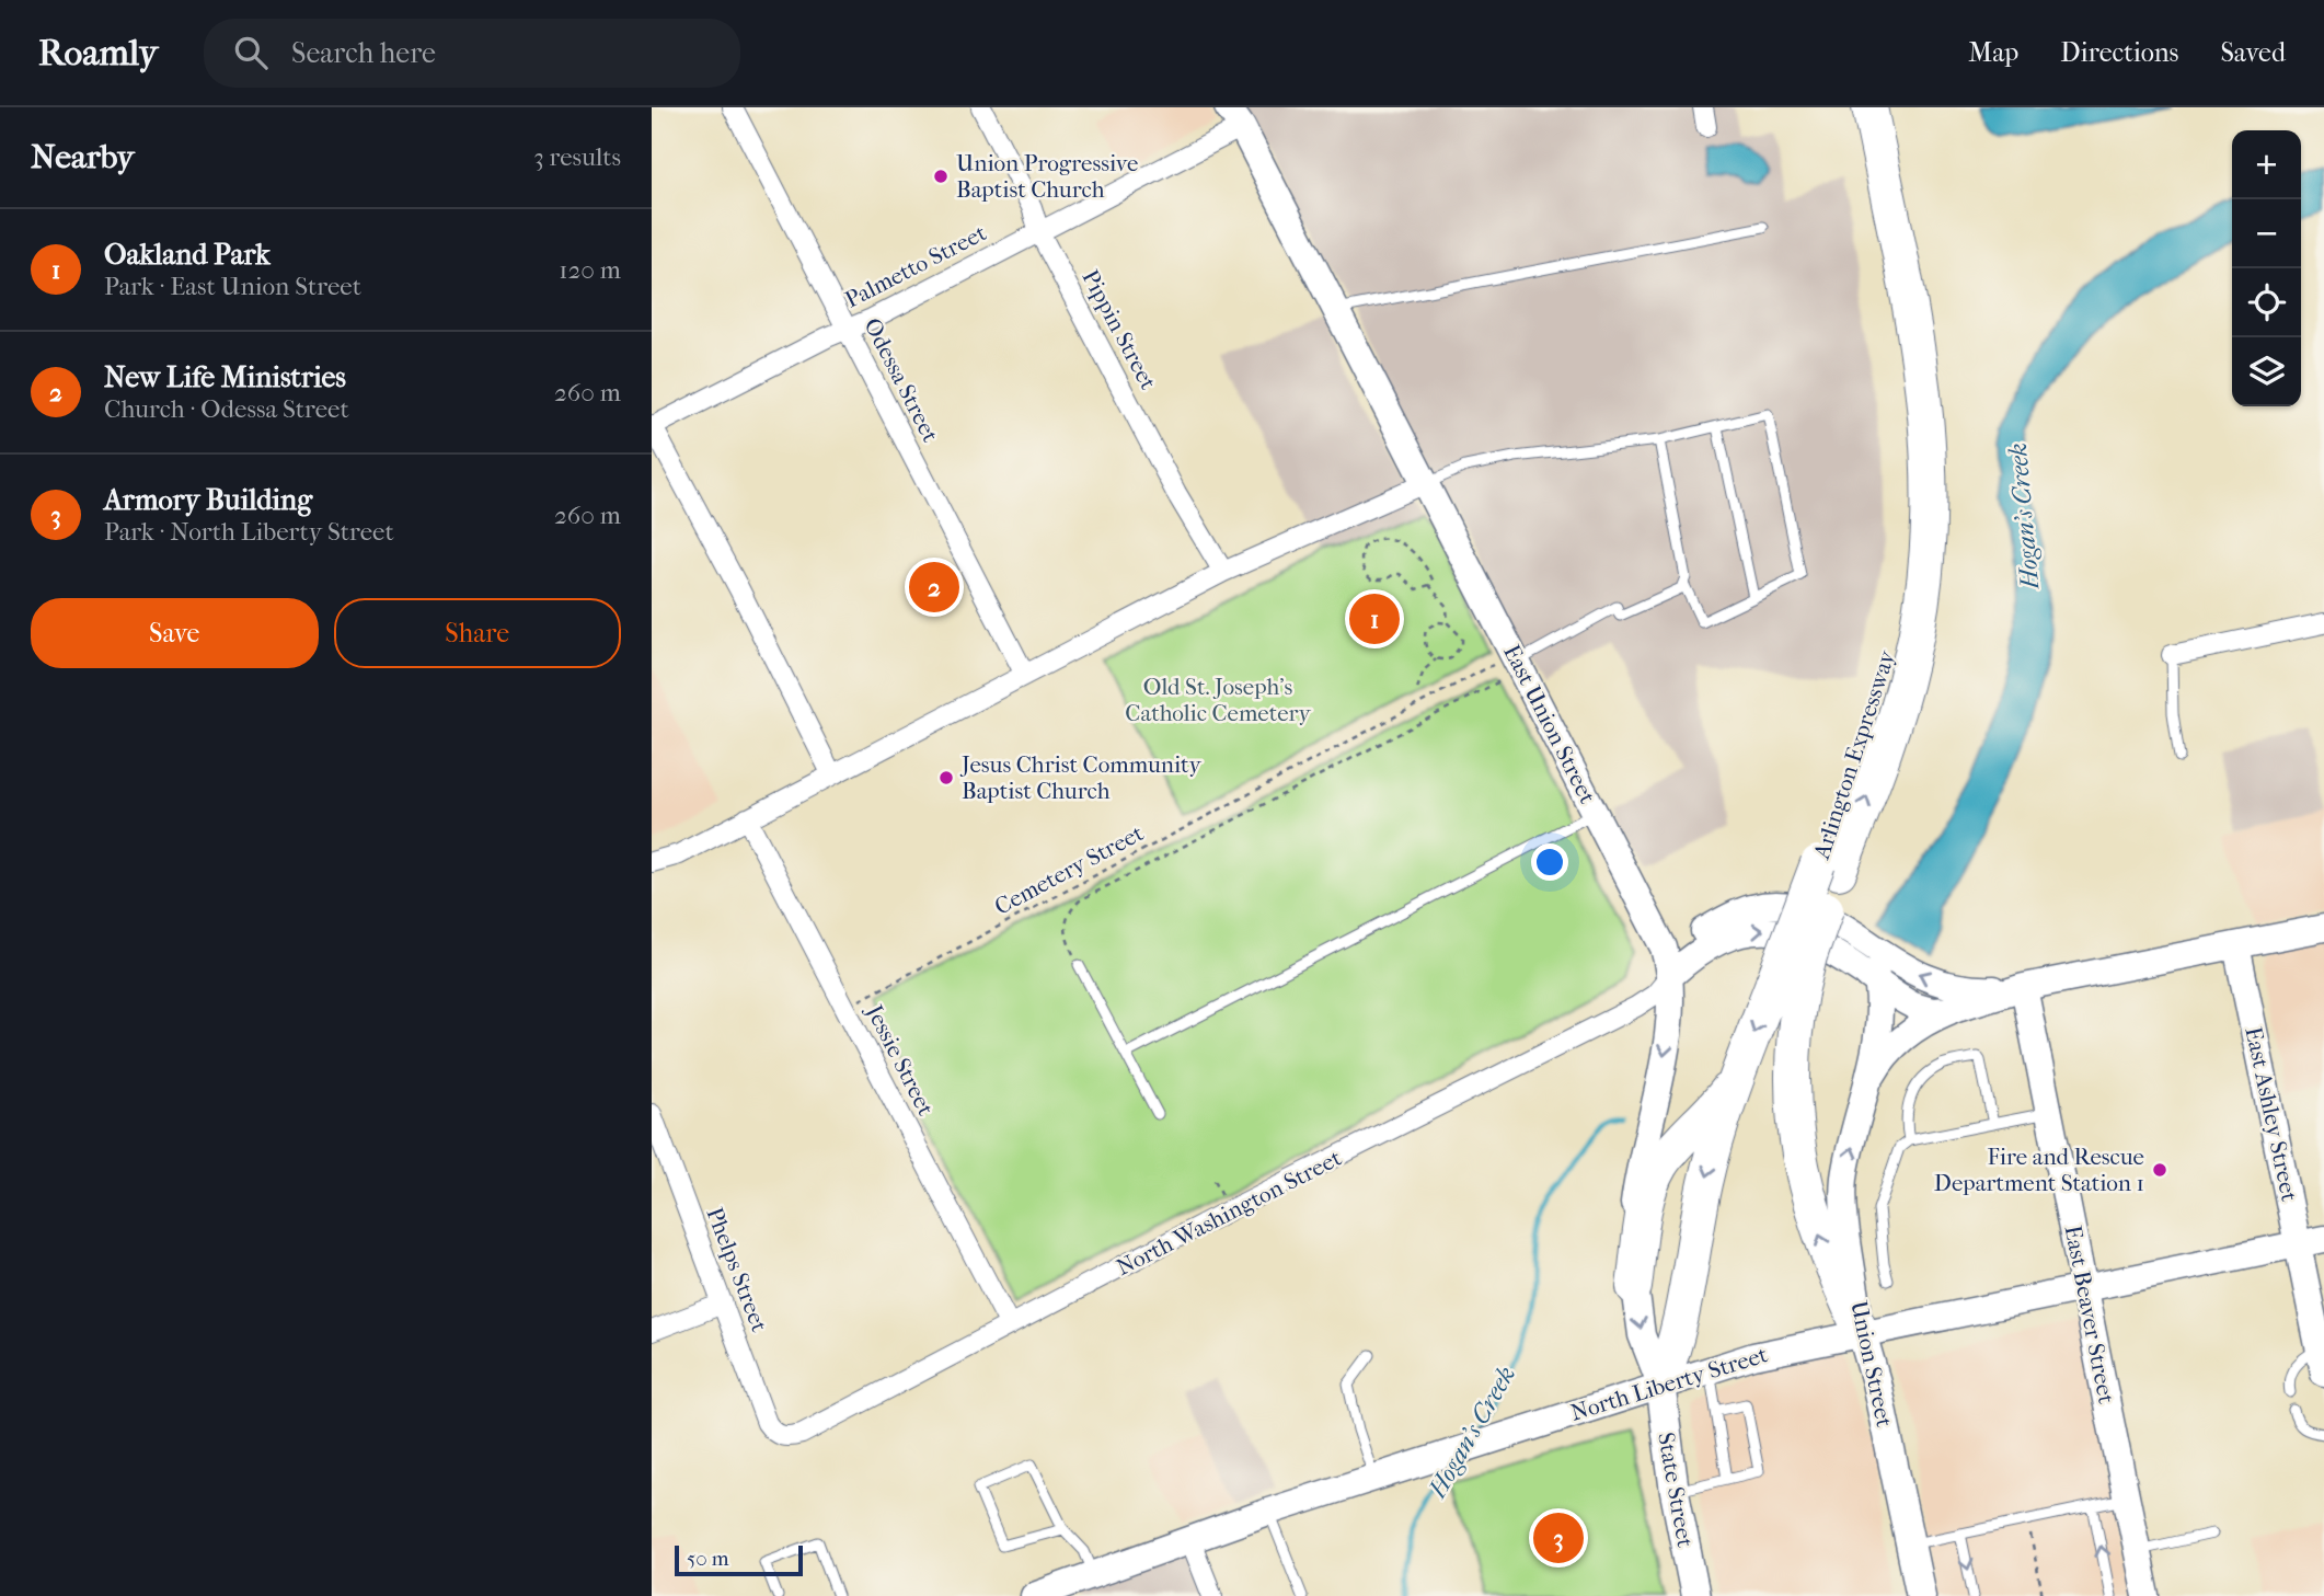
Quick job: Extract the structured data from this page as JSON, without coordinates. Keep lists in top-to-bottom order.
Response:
{
  "streets": {
    "highway": ["Arlington Expressway"],
    "main road": ["Union Street", "State Street"],
    "street": [
      "Palmetto Street",
      "Pippin Street",
      "Odessa Street",
      "East Union Street",
      "Jessie Street",
      "East Ashley Street",
      "North Washington Street",
      "Phelps Street",
      "East Beaver Street",
      "North Liberty Street"
    ],
    "path": ["Cemetery Street"]
  },
  "crossings": [
    ["Palmetto Street", "Pippin Street"],
    ["Palmetto Street", "Odessa Street"],
    ["Palmetto Street", "East Union Street"],
    ["East Union Street", "Arlington Expressway"],
    ["East Union Street", "Cemetery Street"],
    ["East Union Street", "North Washington Street"],
    ["East Union Street", "North Liberty Street"],
    ["East Union Street", "State Street"],
    ["Arlington Expressway", "Union Street"],
    ["Arlington Expressway", "North Liberty Street"],
    ["Arlington Expressway", "State Street"],
    ["Cemetery Street", "Jessie Street"],
    ["Jessie Street", "North Washington Street"],
    ["East Ashley Street", "North Washington Street"],
    ["East Ashley Street", "North Liberty Street"],
    ["North Washington Street", "Phelps Street"],
    ["North Washington Street", "East Beaver Street"],
    ["North Washington Street", "Union Street"],
    ["East Beaver Street", "North Liberty Street"],
    ["Union Street", "North Liberty Street"],
    ["North Liberty Street", "State Street"]
  ],
  "water": ["Hogan's Creek"],
  "parks": ["Old St. Joseph's Catholic Cemetery"],
  "places": ["Union Progressive Baptist Church", "Jesus Christ Community Baptist Church", "Fire and Rescue Department Station 1"],
  "scale_bar": "50 m",
  "page": {
    "header": "Roamly",
    "search": "Search here",
    "nav": ["Map", "Directions", "Saved"],
    "heading": ["Nearby", "3 results"],
    "map_buttons": ["+", "−"],
    "list": [
      {
        "mark": "1",
        "name": "Oakland Park",
        "note": "Park · East Union Street",
        "value": "120 m"
      },
      {
        "mark": "2",
        "name": "New Life Ministries",
        "note": "Church · Odessa Street",
        "value": "260 m"
      },
      {
        "mark": "3",
        "name": "Armory Building",
        "note": "Park · North Liberty Street",
        "value": "260 m"
      }
    ],
    "pins": ["2", "1", "3"],
    "buttons": ["Save", "Share"],
    "scale": "50 m"
  }
}
